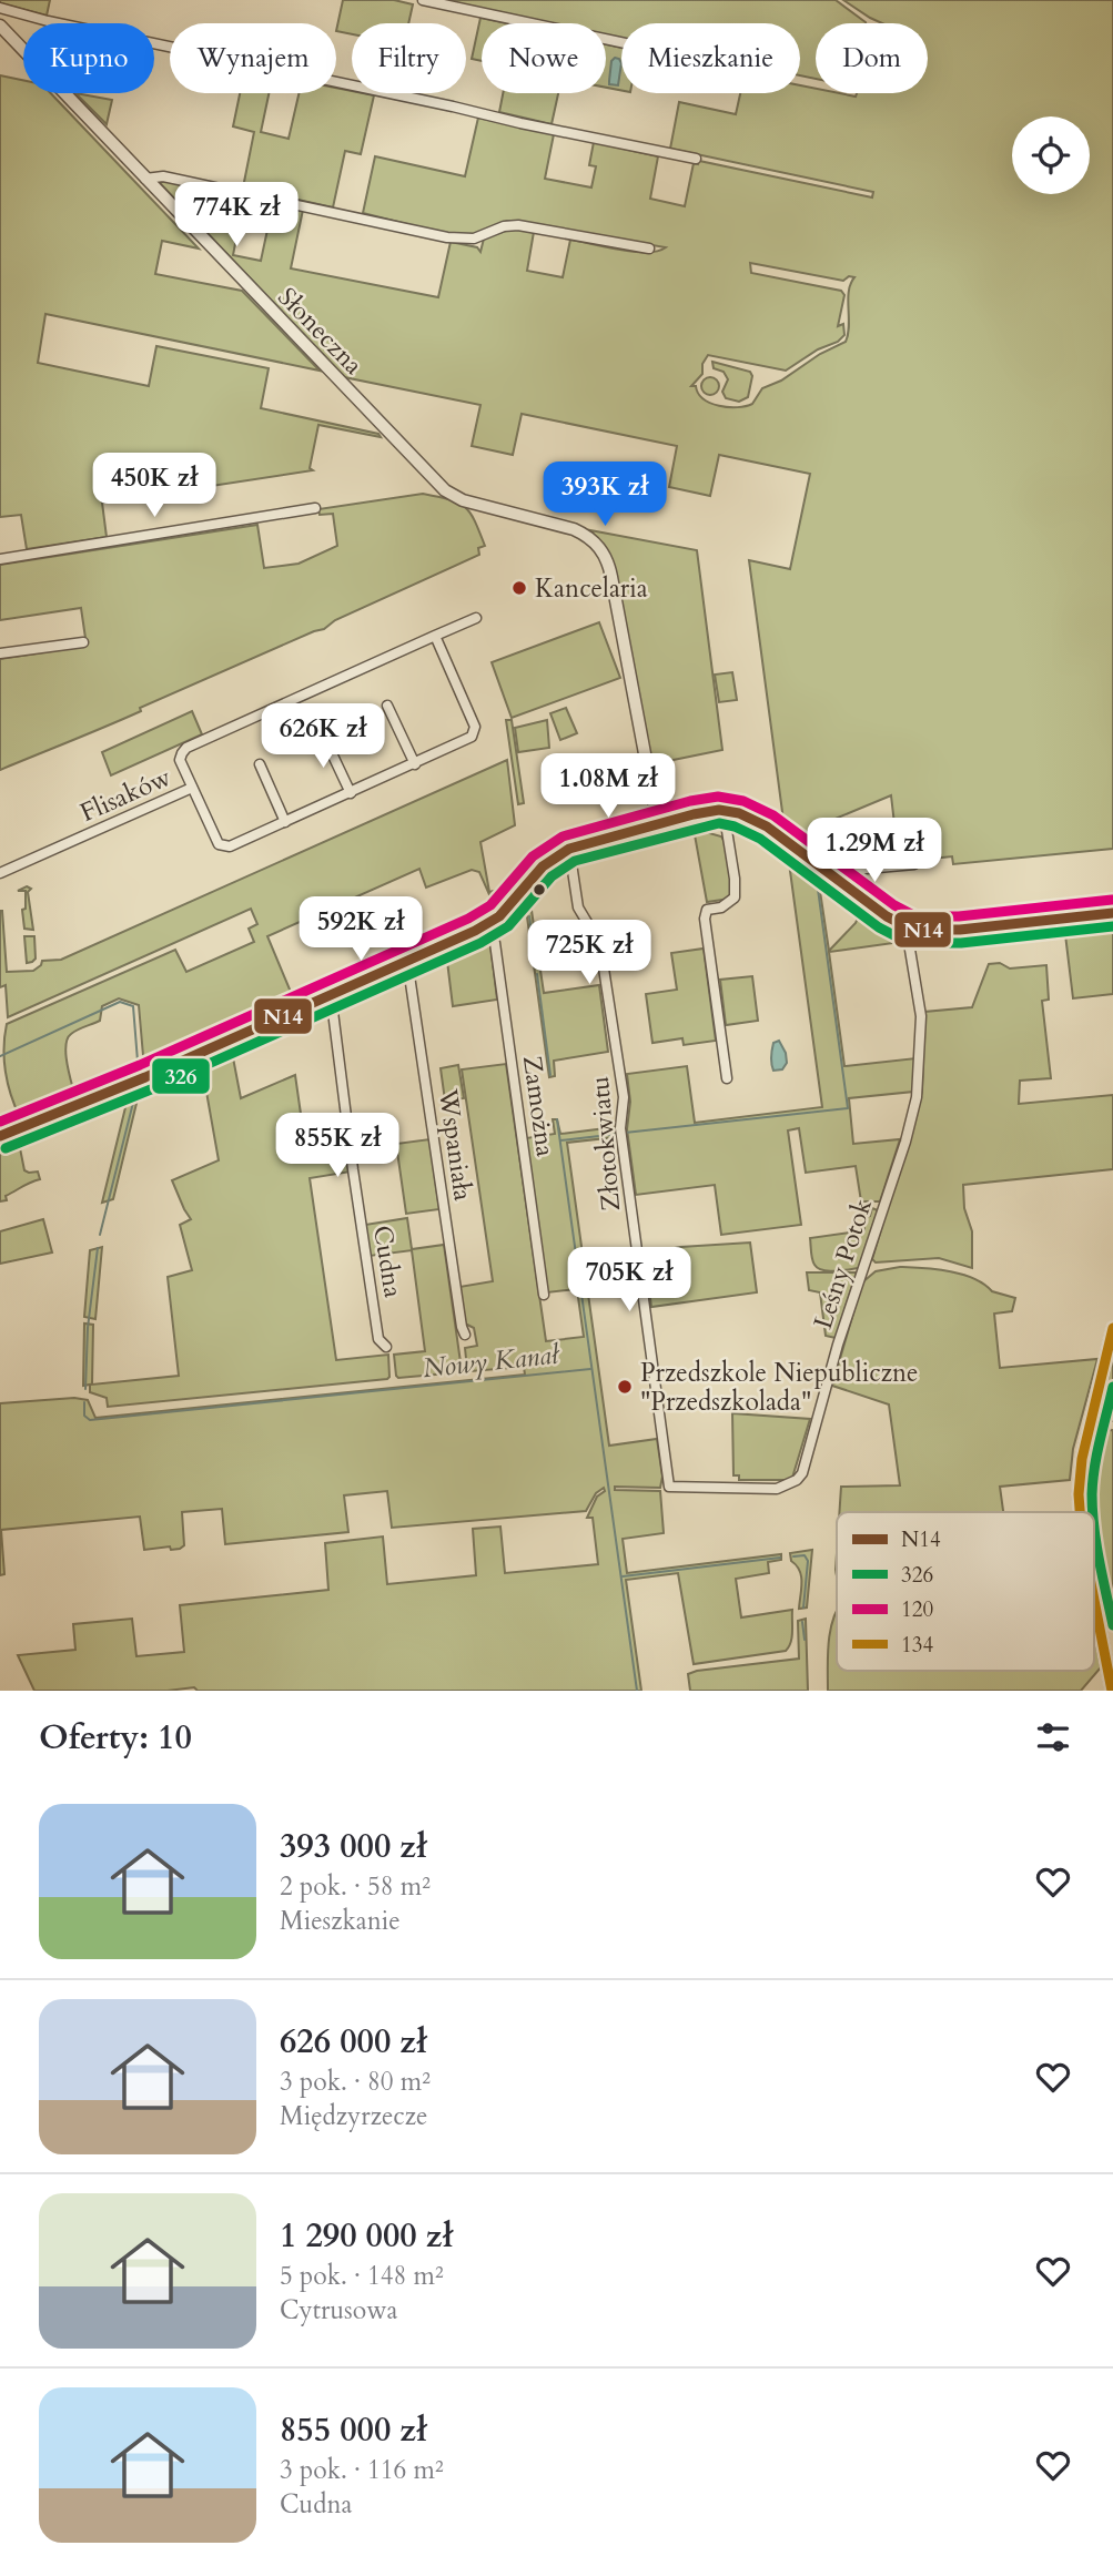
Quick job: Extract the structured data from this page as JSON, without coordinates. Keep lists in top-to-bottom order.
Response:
{
  "streets": {
    "street": [
      "Słoneczna",
      "Flisaków",
      "Zamożna",
      "Złotokwiatu",
      "Wspaniała",
      "Cudna",
      "Leśny Potok"
    ]
  },
  "crossings": [
    ["Złotokwiatu", "Leśny Potok"]
  ],
  "water": ["Nowy Kanał"],
  "places": ["Kancelaria", "Przedszkole Niepubliczne \"Przedszkolada\""],
  "lines": [
    "transit line 120",
    "transit line N14",
    "transit line 326",
    "transit line 134"
  ],
  "legend": [
    "N14",
    "326",
    "120",
    "134"
  ],
  "page": {
    "chip": [
      "Kupno",
      "Wynajem",
      "Filtry",
      "Nowe",
      "Mieszkanie",
      "Dom"
    ],
    "price": [
      "774K zł",
      "450K zł",
      "393K zł",
      "626K zł",
      "1.08M zł",
      "1.29M zł",
      "592K zł",
      "725K zł",
      "855K zł",
      "705K zł"
    ],
    "heading": "Oferty: 10",
    "list": [
      {
        "name": "393 000 zł",
        "note": "2 pok. · 58 m² · Mieszkanie"
      },
      {
        "name": "626 000 zł",
        "note": "3 pok. · 80 m² · Międzyrzecze"
      },
      {
        "name": "1 290 000 zł",
        "note": "5 pok. · 148 m² · Cytrusowa"
      },
      {
        "name": "855 000 zł",
        "note": "3 pok. · 116 m² · Cudna"
      }
    ]
  }
}
